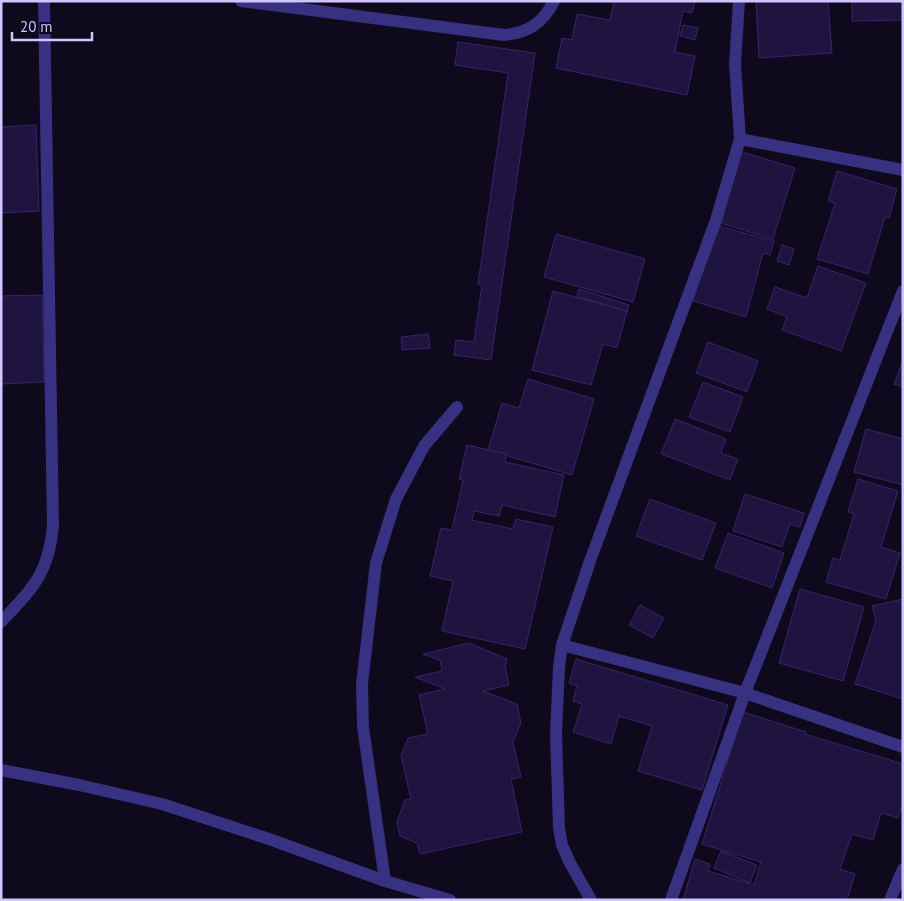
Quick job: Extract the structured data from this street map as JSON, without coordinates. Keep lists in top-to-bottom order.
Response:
{
  "scale_bar": "20 m"
}
